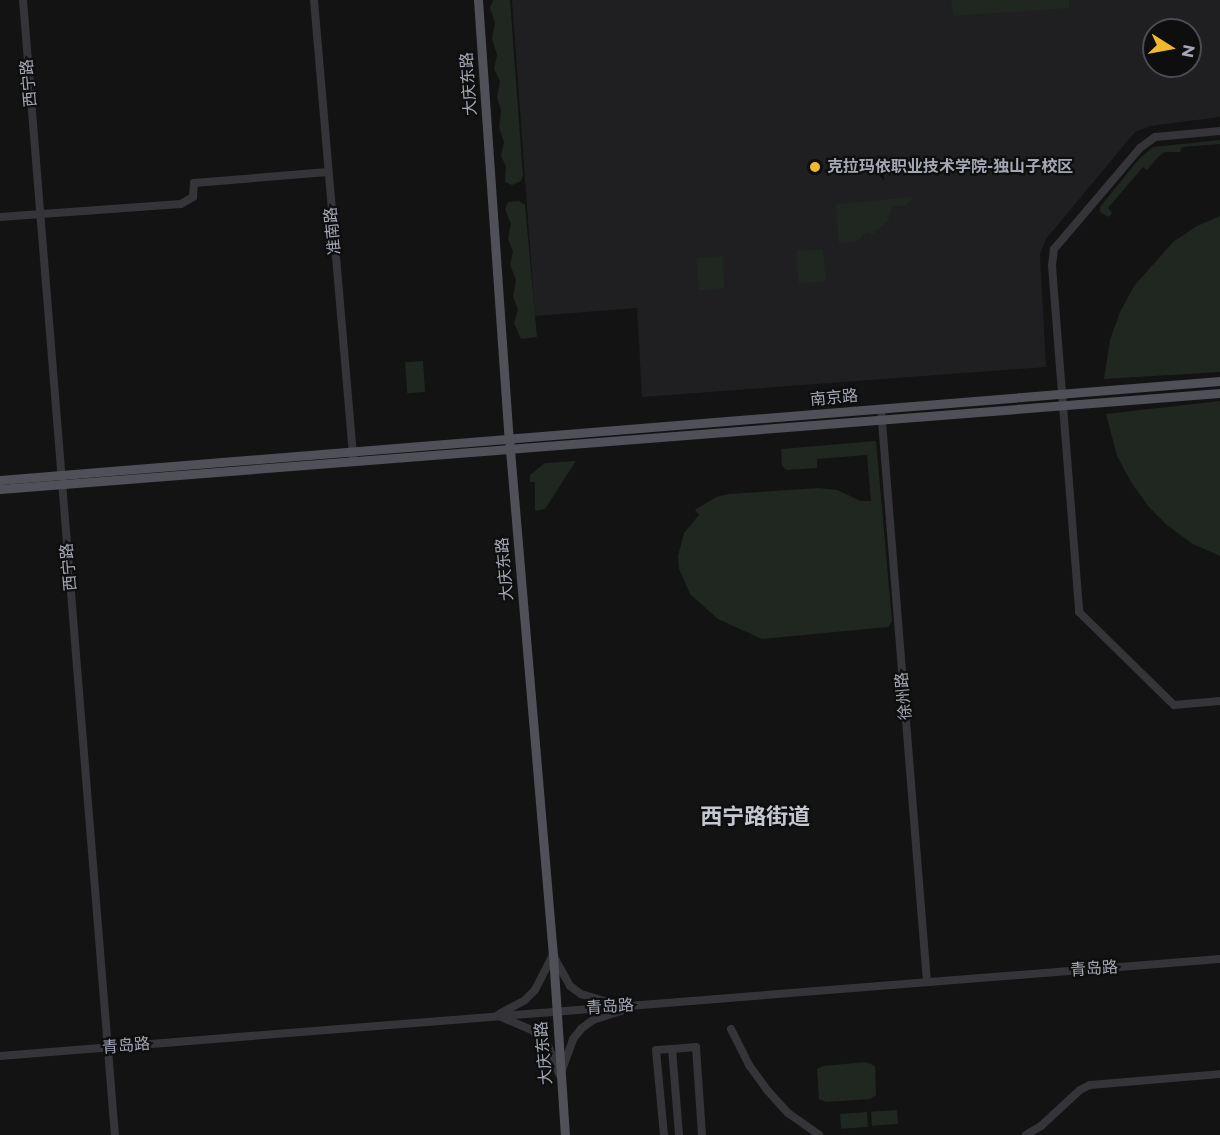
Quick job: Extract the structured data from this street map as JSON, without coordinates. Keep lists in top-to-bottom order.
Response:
{
  "streets": {
    "main road": ["大庆东路", "南京路"],
    "street": [
      "西宁路",
      "准南路",
      "徐州路",
      "青岛路"
    ]
  },
  "crossings": [
    ["西宁路", "青岛路"],
    ["大庆东路", "南京路"],
    ["大庆东路", "青岛路"],
    ["准南路", "南京路"],
    ["南京路", "徐州路"],
    ["徐州路", "青岛路"]
  ],
  "districts": ["西宁路街道"],
  "places": ["克拉玛依职业技术学院-独山子校区"],
  "north": "right"
}
